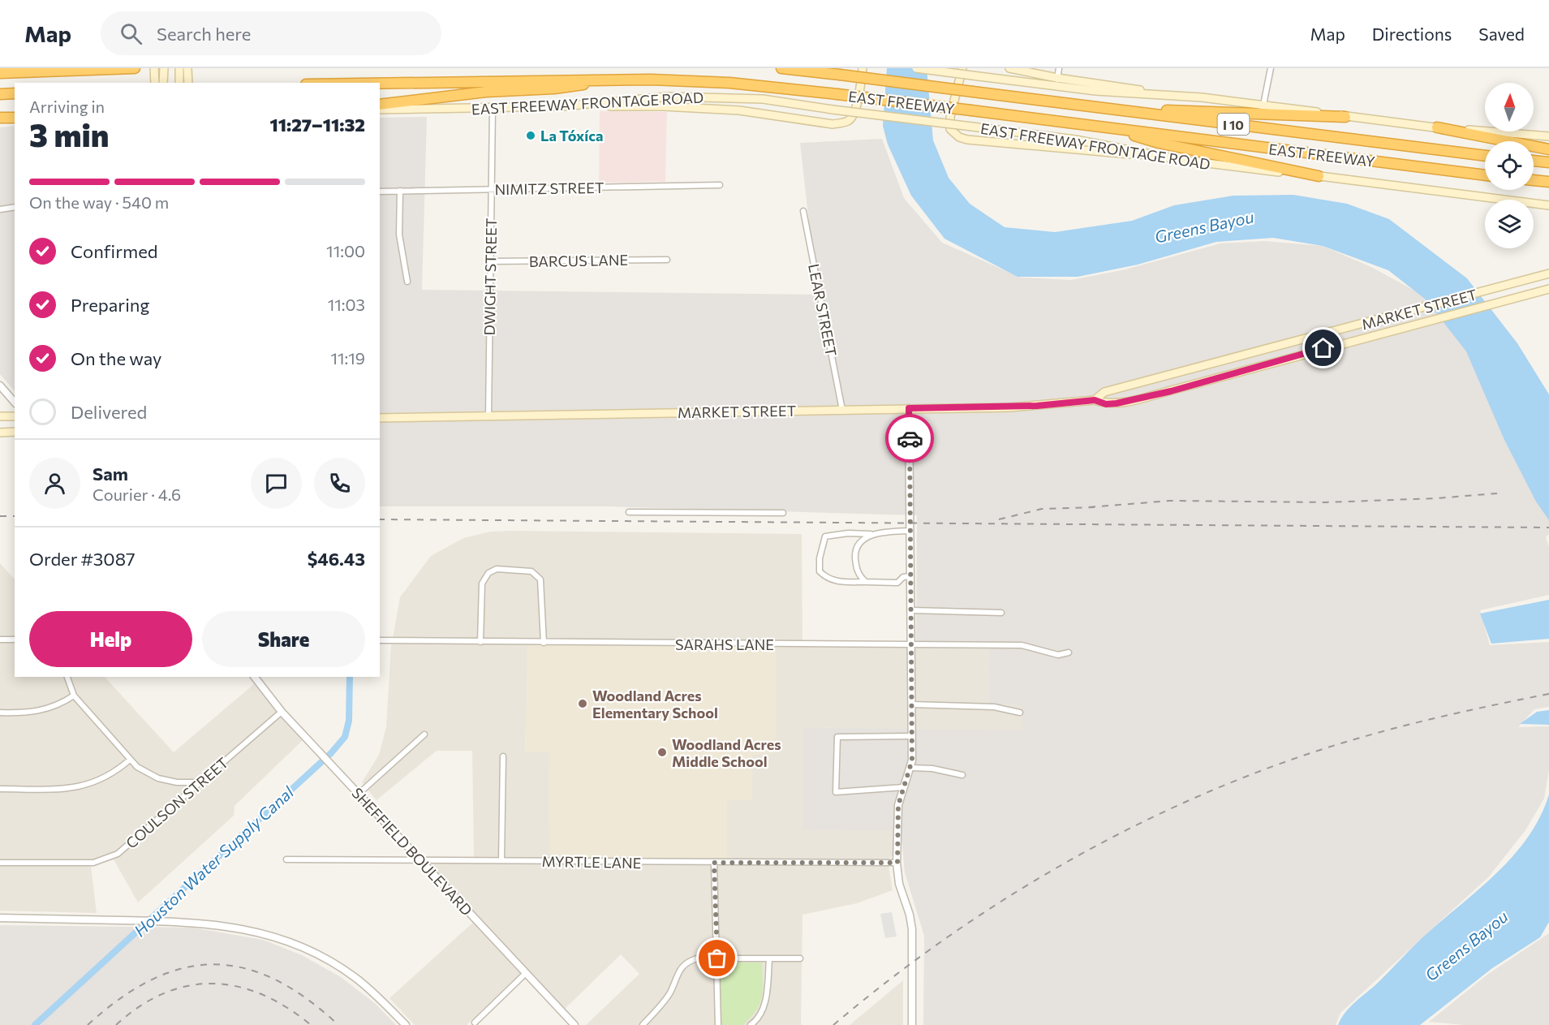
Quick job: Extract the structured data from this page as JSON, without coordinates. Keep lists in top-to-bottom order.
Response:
{
  "streets": {
    "highway": ["EAST FREEWAY", "I 10"],
    "main road": ["EAST FREEWAY FRONTAGE ROAD", "MARKET STREET"],
    "street": [
      "NIMITZ STREET",
      "BARCUS LANE",
      "DWIGHT STREET",
      "LEAR STREET",
      "SARAHS LANE",
      "COULSON STREET",
      "SHEFFIELD BOULEVARD",
      "MYRTLE LANE"
    ]
  },
  "crossings": [
    ["EAST FREEWAY FRONTAGE ROAD", "DWIGHT STREET"],
    ["NIMITZ STREET", "DWIGHT STREET"],
    ["BARCUS LANE", "DWIGHT STREET"],
    ["DWIGHT STREET", "MARKET STREET"],
    ["MARKET STREET", "LEAR STREET"],
    ["COULSON STREET", "SHEFFIELD BOULEVARD"],
    ["SHEFFIELD BOULEVARD", "MYRTLE LANE"]
  ],
  "water": ["Greens Bayou", "Houston Water Supply Canal"],
  "places": ["La Tóxíca", "Woodland Acres Elementary School", "Woodland Acres Middle School"],
  "north": "top",
  "page": {
    "header": "Map",
    "search": "Search here",
    "nav": ["Map", "Directions", "Saved"],
    "heading": ["3 min", "Arriving in", "11:27–11:32"],
    "panel": [
      "Sam",
      "Courier · 4.6",
      "Order #3087",
      "$46.43"
    ],
    "bar": "On the way · 540 m",
    "list": [
      ["Confirmed", "11:00"],
      ["Preparing", "11:03"],
      ["On the way", "11:19"],
      "Delivered"
    ],
    "buttons": ["Help", "Share"]
  }
}
